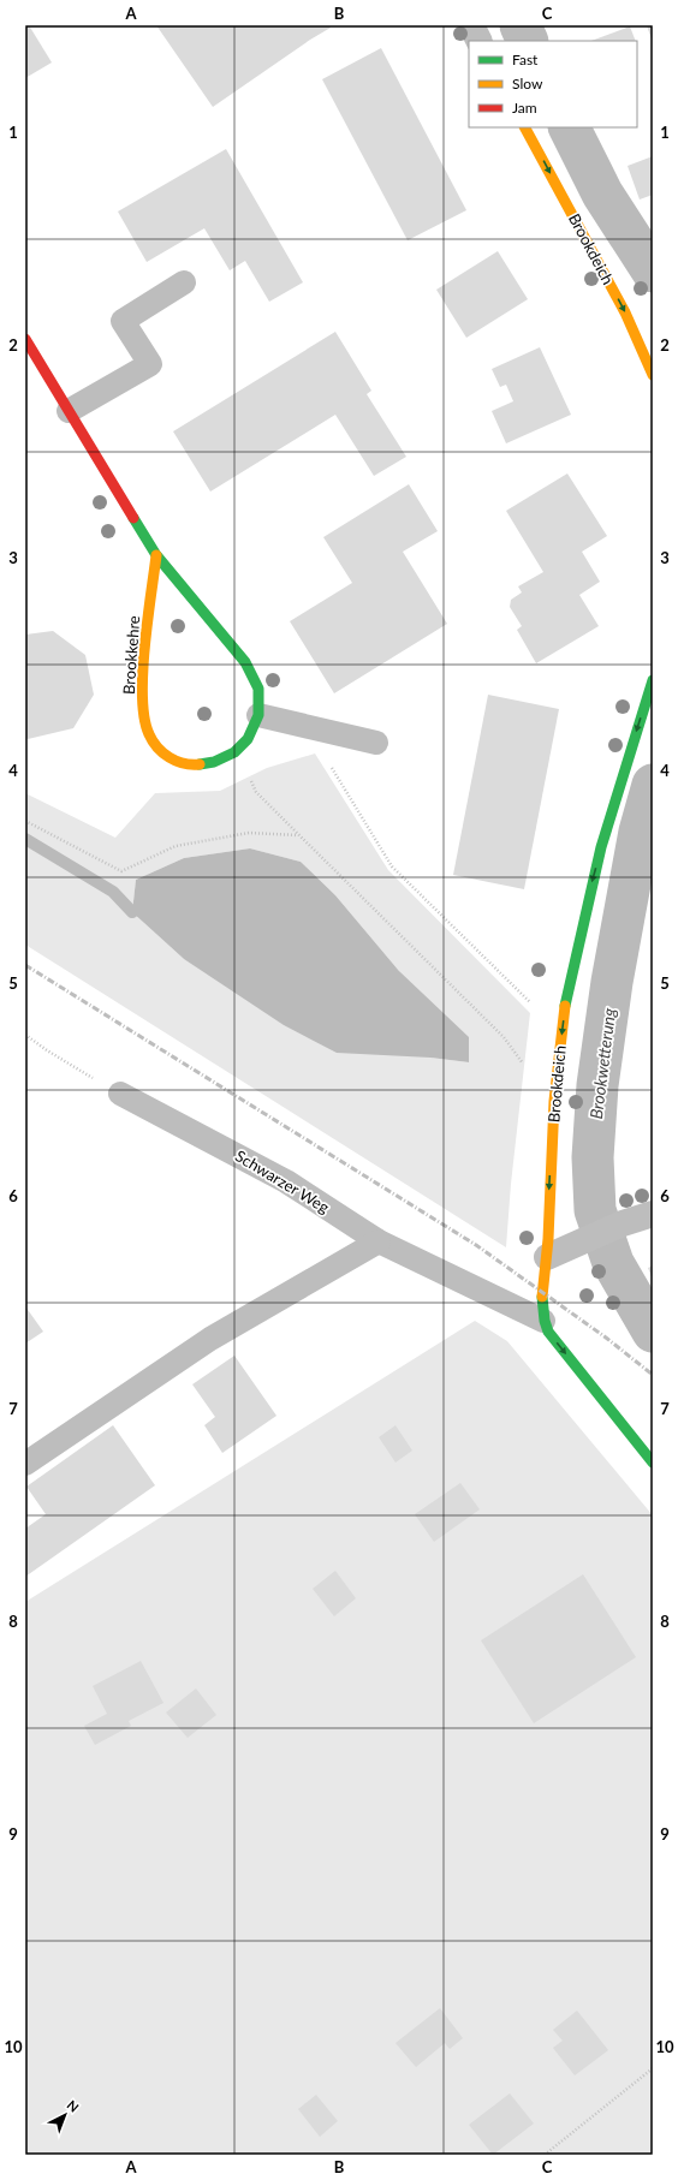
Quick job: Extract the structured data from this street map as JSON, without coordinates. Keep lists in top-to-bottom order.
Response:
{
  "streets": {
    "street": ["Brookdeich", "Brookkehre"],
    "lane": ["Schwarzer Weg"]
  },
  "crossings": [
    ["Brookdeich", "Schwarzer Weg"]
  ],
  "one_way": ["Brookdeich"],
  "water": ["Brookwetterung"],
  "legend": ["Fast", "Slow", "Jam"],
  "north": "top right",
  "grid": {
    "columns": ["A", "B", "C"],
    "rows": [
      "1",
      "2",
      "3",
      "4",
      "5",
      "6",
      "7",
      "8",
      "9",
      "10"
    ]
  }
}
